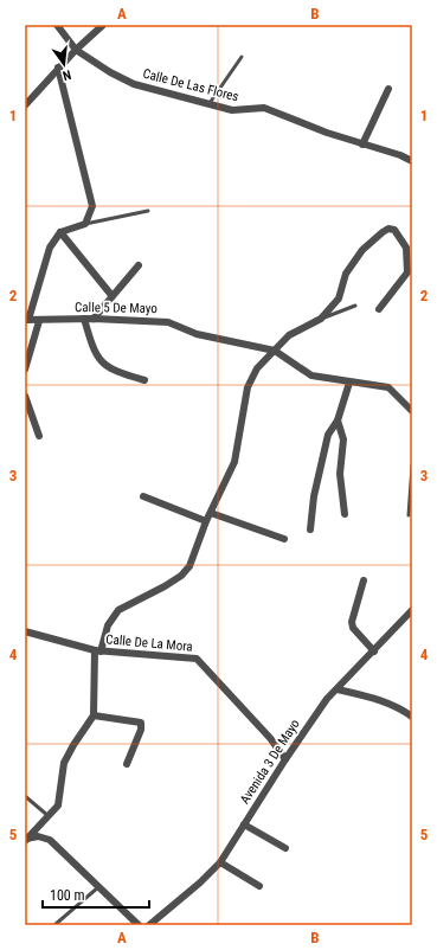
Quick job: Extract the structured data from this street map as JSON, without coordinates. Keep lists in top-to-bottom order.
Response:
{
  "streets": {
    "street": [
      "Calle De Las Flores",
      "Calle 5 De Mayo",
      "Calle De La Mora",
      "Avenida 3 De Mayo"
    ]
  },
  "crossings": [
    ["Calle De La Mora", "Avenida 3 De Mayo"]
  ],
  "scale_bar": "100 m",
  "north": "bottom",
  "grid": {
    "columns": ["A", "B"],
    "rows": [
      "1",
      "2",
      "3",
      "4",
      "5"
    ]
  }
}
